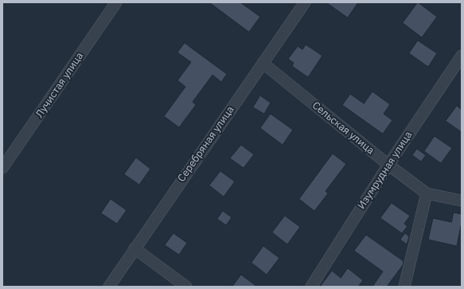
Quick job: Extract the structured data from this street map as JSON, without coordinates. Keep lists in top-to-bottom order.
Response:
{
  "streets": {
    "street": [
      "Лучистая улица",
      "Сельская улица",
      "Серебряная улица",
      "Изумрудная улица"
    ]
  },
  "crossings": [
    ["Сельская улица", "Серебряная улица"],
    ["Сельская улица", "Изумрудная улица"]
  ]
}
